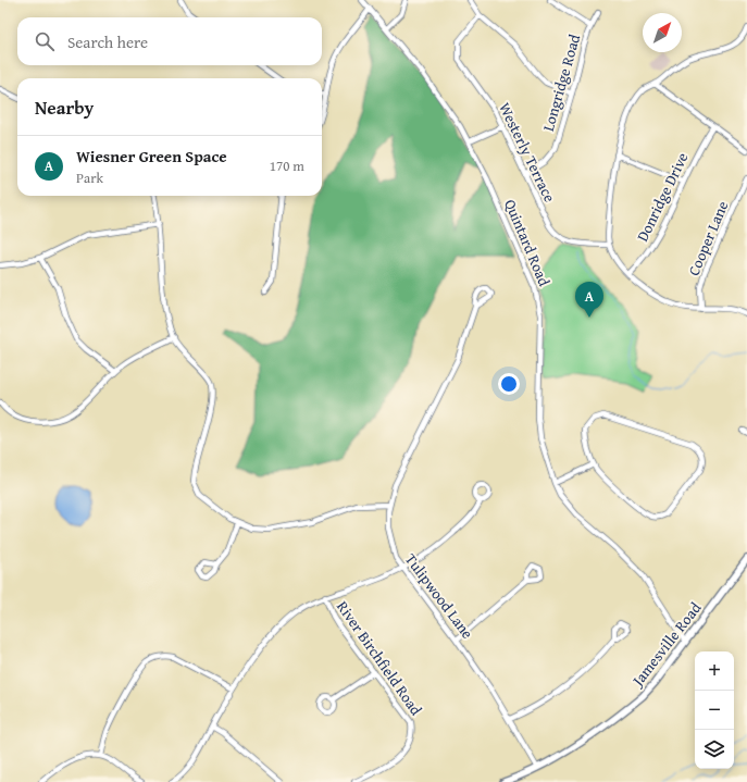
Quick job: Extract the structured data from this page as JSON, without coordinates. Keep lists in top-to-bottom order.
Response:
{
  "streets": {
    "street": [
      "Longridge Road",
      "Westerly Terrace",
      "Donridge Drive",
      "Cooper Lane",
      "Quintard Road",
      "Tulipwood Lane",
      "Jamesville Road",
      "River Birchfield Road"
    ]
  },
  "crossings": [
    ["Longridge Road", "Westerly Terrace"],
    ["Quintard Road", "Jamesville Road"],
    ["Tulipwood Lane", "Jamesville Road"]
  ],
  "north": "top right",
  "page": {
    "search": "Search here",
    "heading": "Nearby",
    "list": [
      {
        "mark": "A",
        "name": "Wiesner Green Space",
        "note": "Park",
        "value": "170 m"
      }
    ],
    "pins": "A",
    "map_buttons": ["+", "−"]
  }
}
